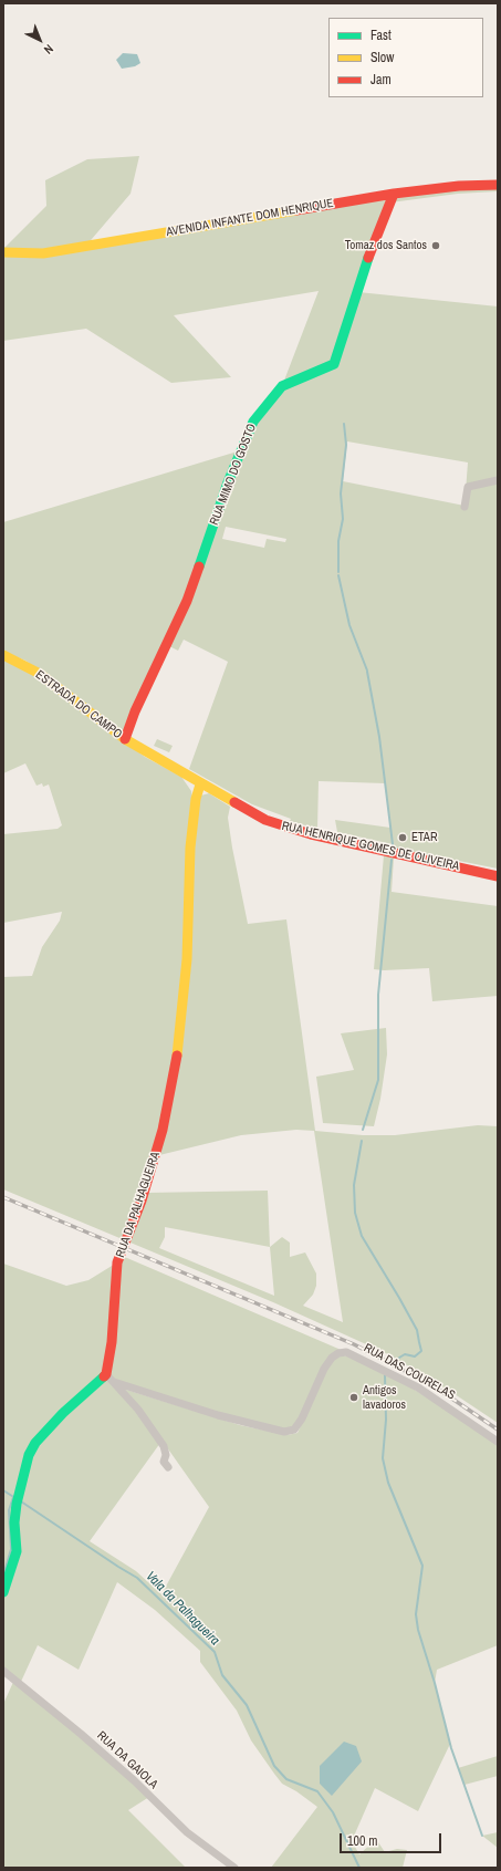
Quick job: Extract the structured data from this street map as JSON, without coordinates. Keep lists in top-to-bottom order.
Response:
{
  "streets": {
    "street": [
      "AVENIDA INFANTE DOM HENRIQUE",
      "RUA MIMO DO GOSTO",
      "ESTRADA DO CAMPO",
      "RUA HENRIQUE GOMES DE OLIVEIRA",
      "RUA DA PALHAGUEIRA",
      "RUA DAS COURELAS",
      "RUA DA GAIOLA"
    ]
  },
  "crossings": [
    ["AVENIDA INFANTE DOM HENRIQUE", "RUA MIMO DO GOSTO"],
    ["RUA MIMO DO GOSTO", "ESTRADA DO CAMPO"],
    ["ESTRADA DO CAMPO", "RUA HENRIQUE GOMES DE OLIVEIRA"],
    ["RUA HENRIQUE GOMES DE OLIVEIRA", "RUA DA PALHAGUEIRA"]
  ],
  "water": ["Vala da Palhagueira"],
  "places": ["Tomaz dos Santos", "ETAR", "Antigos lavadoros"],
  "legend": ["Fast", "Slow", "Jam"],
  "scale_bar": "100 m",
  "north": "bottom right"
}
